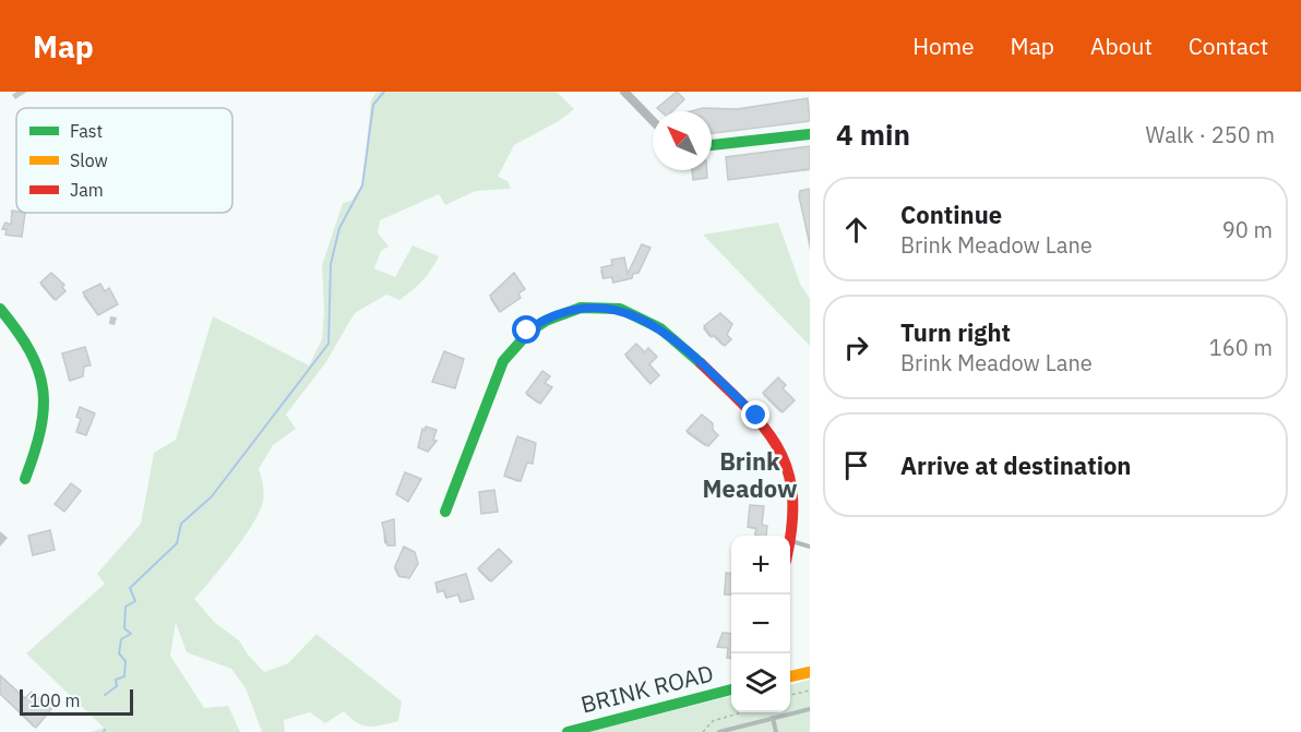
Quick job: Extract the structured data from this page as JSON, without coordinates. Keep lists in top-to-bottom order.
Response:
{
  "streets": {
    "street": ["BRINK ROAD"]
  },
  "districts": ["Brink Meadow"],
  "legend": ["Fast", "Slow", "Jam"],
  "scale_bar": "100 m",
  "north": "top left",
  "page": {
    "header": "Map",
    "nav": [
      "Home",
      "Map",
      "About",
      "Contact"
    ],
    "heading": ["4 min", "Walk · 250 m"],
    "list": [
      ["Continue", "Brink Meadow Lane", "90 m"],
      ["Turn right", "Brink Meadow Lane", "160 m"],
      "Arrive at destination"
    ],
    "map_buttons": ["+", "−"],
    "scale": "100 m"
  }
}
